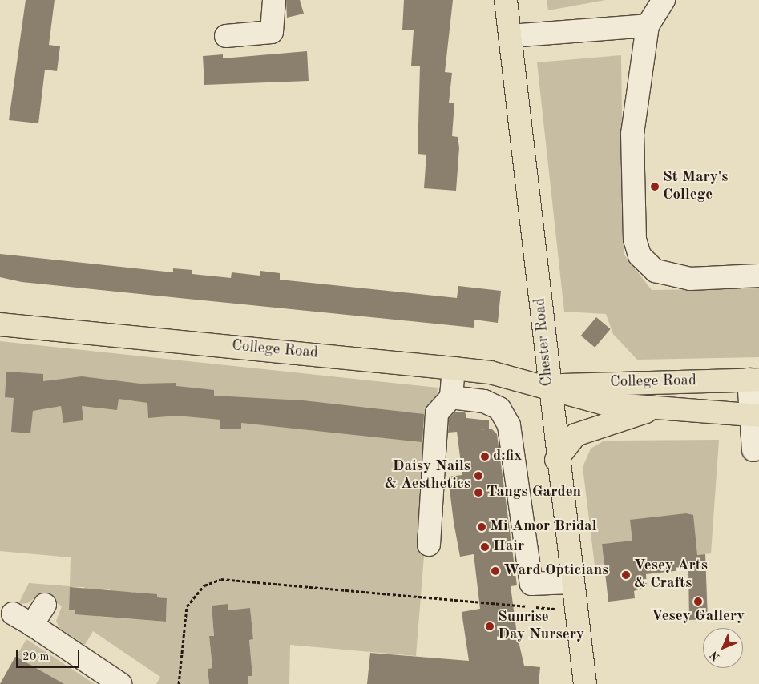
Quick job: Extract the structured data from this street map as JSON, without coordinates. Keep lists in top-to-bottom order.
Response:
{
  "streets": {
    "main road": ["Chester Road", "College Road"]
  },
  "crossings": [
    ["Chester Road", "College Road"]
  ],
  "places": [
    "St Mary's College",
    "d:fix",
    "Daisy Nails & Aesthetics",
    "Tangs Garden",
    "Mi Amor Bridal",
    "Hair",
    "Ward Opticians",
    "Vesey Arts & Crafts",
    "Vesey Gallery",
    "Sunrise Day Nursery"
  ],
  "scale_bar": "20 m",
  "north": "bottom left"
}
